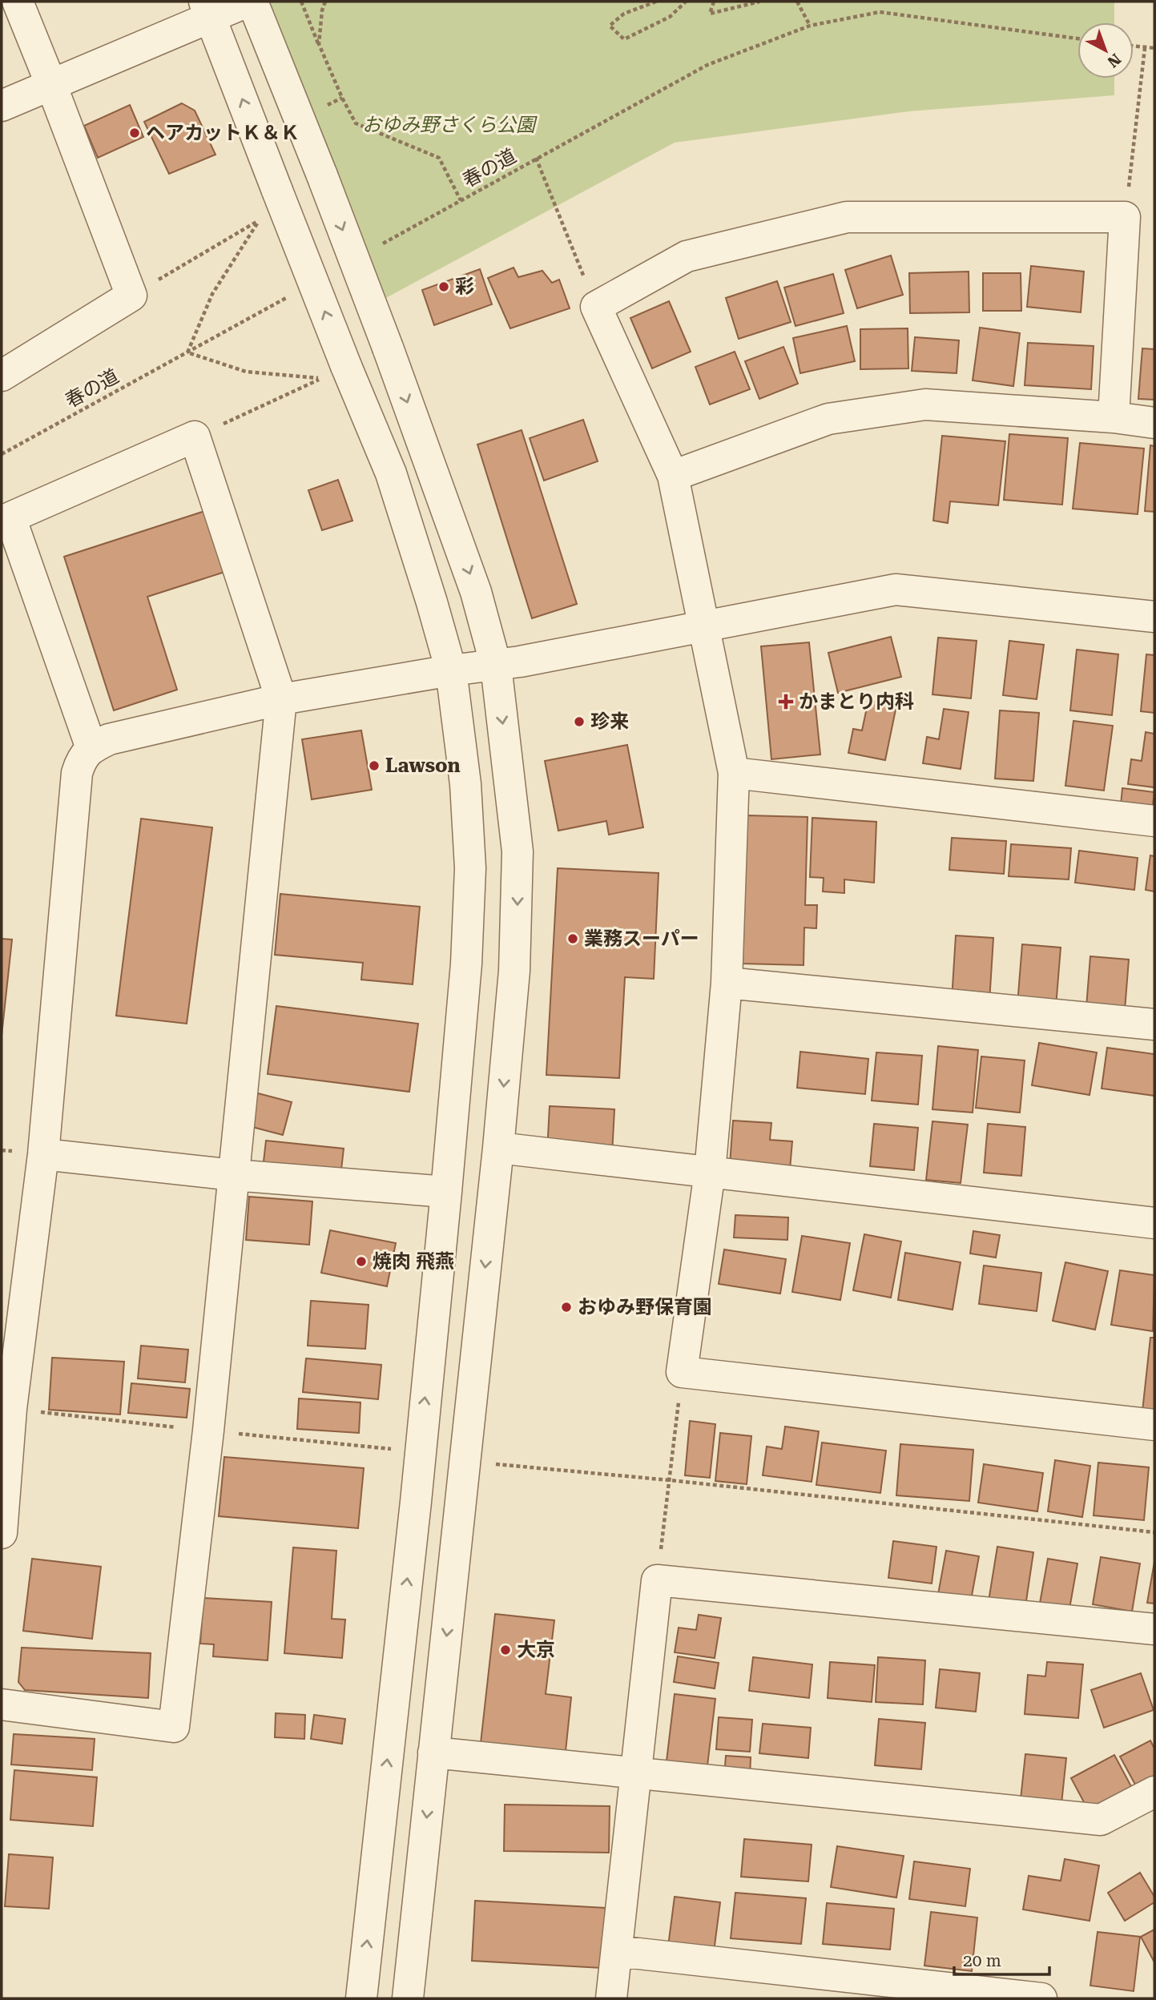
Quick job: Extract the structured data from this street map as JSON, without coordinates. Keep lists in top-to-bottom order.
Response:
{
  "streets": {
    "path": ["春の道"]
  },
  "parks": ["おゆみ野さくら公園"],
  "places": {
    "other": [
      "ヘアカットＫ＆Ｋ",
      "彩",
      "珍来",
      "Lawson",
      "業務スーパー",
      "焼肉 飛燕",
      "おゆみ野保育園",
      "大京"
    ],
    "health": ["かまとり内科"]
  },
  "scale_bar": "20 m",
  "north": "bottom right"
}
